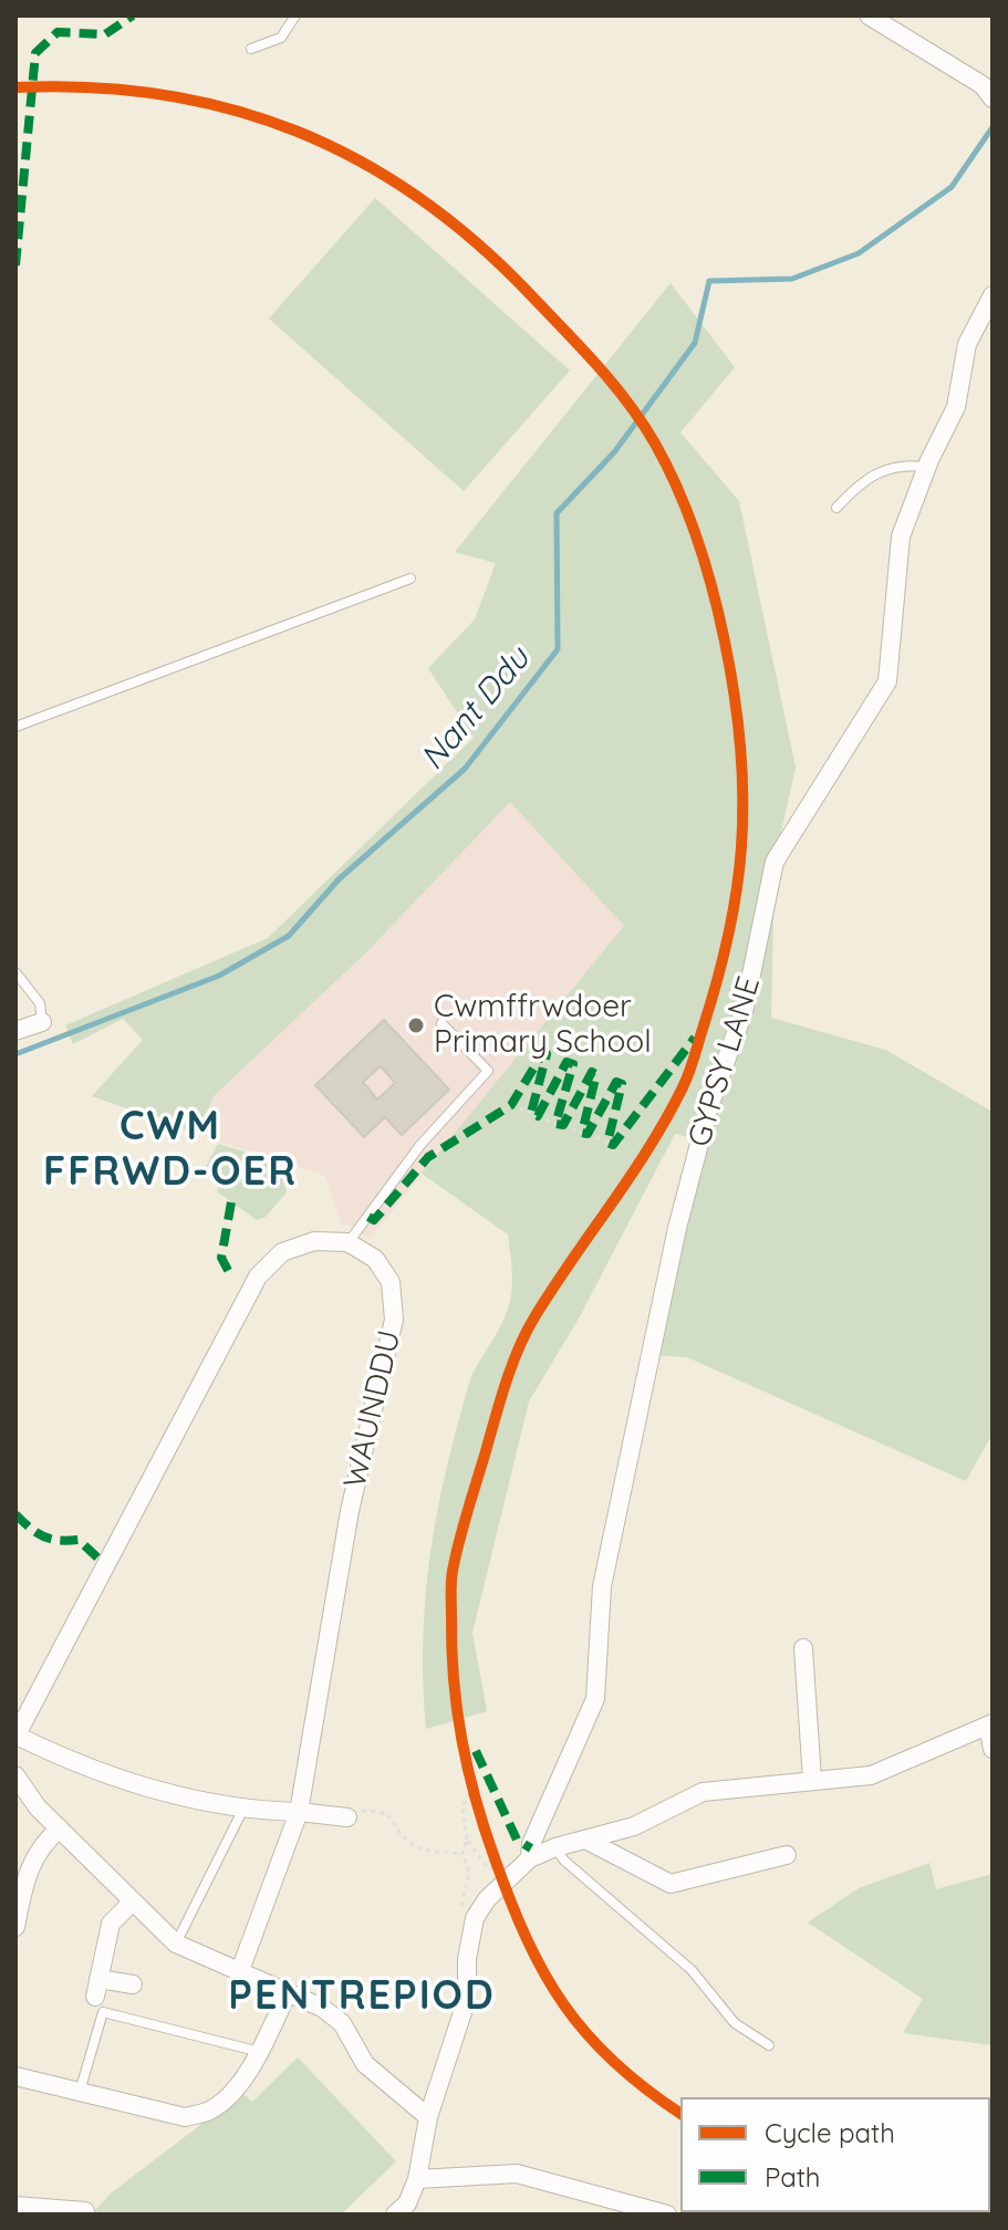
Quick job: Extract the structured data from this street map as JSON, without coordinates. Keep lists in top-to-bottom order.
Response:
{
  "streets": {
    "street": ["GYPSY LANE", "WAUNDDU"]
  },
  "districts": ["CWM FFRWD-OER", "PENTREPIOD"],
  "water": ["Nant Ddu"],
  "places": ["Cwmffrwdoer Primary School"],
  "legend": ["Cycle path", "Path"]
}
